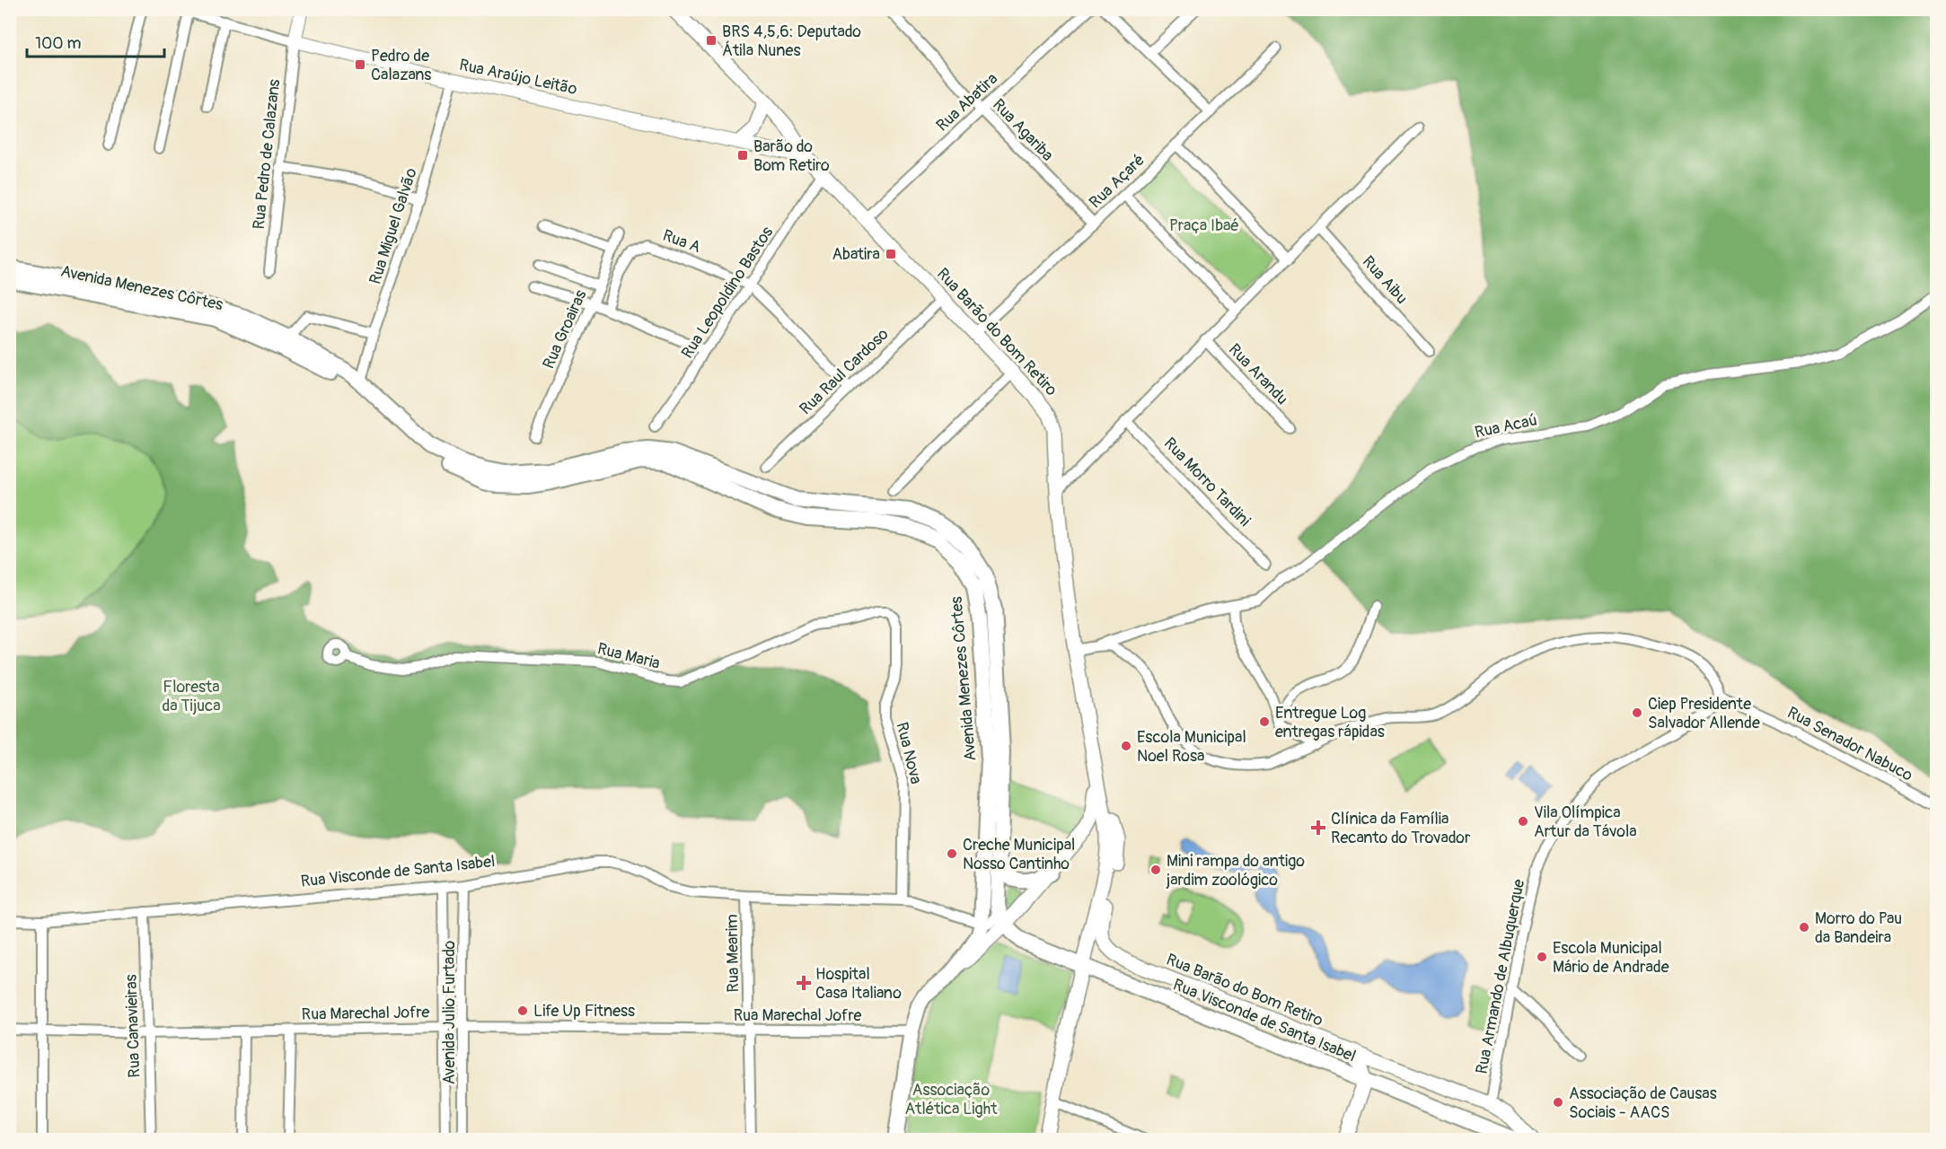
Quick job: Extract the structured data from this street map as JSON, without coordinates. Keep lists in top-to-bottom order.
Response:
{
  "streets": {
    "main road": ["Avenida Menezes Côrtes", "Rua Barão do Bom Retiro", "Rua Visconde de Santa Isabel"],
    "street": [
      "Rua Araújo Leitão",
      "Rua Abatira",
      "Rua Agariba",
      "Rua Pedro de Calazans",
      "Rua Açaré",
      "Rua Miguel Galvão",
      "Rua A",
      "Rua Aibu",
      "Rua Leopoldino Bastos",
      "Rua Groairas",
      "Rua Raul Cardoso",
      "Rua Arandu",
      "Rua Acaú",
      "Rua Morro Tardini",
      "Rua Maria",
      "Rua Senador Nabuco",
      "Rua Nova",
      "Rua Mearim",
      "Rua Armando de Albuquerque",
      "Avenida Julio Furtado",
      "Rua Marechal Jofre",
      "Rua Canavieiras"
    ]
  },
  "crossings": [
    ["Rua Araújo Leitão", "Rua Pedro de Calazans"],
    ["Rua Araújo Leitão", "Rua Miguel Galvão"],
    ["Rua Araújo Leitão", "Rua Barão do Bom Retiro"],
    ["Rua Abatira", "Rua Agariba"],
    ["Rua Abatira", "Rua Barão do Bom Retiro"],
    ["Rua Agariba", "Rua Açaré"],
    ["Rua Açaré", "Rua Barão do Bom Retiro"],
    ["Rua Miguel Galvão", "Avenida Menezes Côrtes"],
    ["Rua A", "Rua Leopoldino Bastos"],
    ["Avenida Menezes Côrtes", "Rua Visconde de Santa Isabel"],
    ["Avenida Menezes Côrtes", "Rua Marechal Jofre"],
    ["Rua Leopoldino Bastos", "Rua Barão do Bom Retiro"],
    ["Rua Barão do Bom Retiro", "Rua Raul Cardoso"],
    ["Rua Barão do Bom Retiro", "Rua Acaú"],
    ["Rua Barão do Bom Retiro", "Rua Visconde de Santa Isabel"],
    ["Rua Barão do Bom Retiro", "Rua Armando de Albuquerque"],
    ["Rua Maria", "Rua Nova"],
    ["Rua Senador Nabuco", "Rua Armando de Albuquerque"],
    ["Rua Nova", "Rua Visconde de Santa Isabel"],
    ["Rua Visconde de Santa Isabel", "Rua Mearim"],
    ["Rua Visconde de Santa Isabel", "Avenida Julio Furtado"],
    ["Rua Visconde de Santa Isabel", "Rua Canavieiras"],
    ["Rua Mearim", "Rua Marechal Jofre"],
    ["Avenida Julio Furtado", "Rua Marechal Jofre"],
    ["Rua Marechal Jofre", "Rua Canavieiras"]
  ],
  "parks": ["Praça Ibaé", "Floresta da Tijuca", "Associação Atlética Light"],
  "places": {
    "transit": [
      "BRS 4,5,6: Deputado Átila Nunes",
      "Pedro de Calazans",
      "Barão do Bom Retiro",
      "Abatira"
    ],
    "other": [
      "Ciep Presidente Salvador Allende",
      "Entregue Log entregas rápidas",
      "Escola Municipal Noel Rosa",
      "Vila Olímpica Artur da Távola",
      "Creche Municipal Nosso Cantinho",
      "Mini rampa do antigo jardim zoológico",
      "Morro do Pau da Bandeira",
      "Escola Municipal Mário de Andrade",
      "Life Up Fitness",
      "Associação de Causas Sociais - AACS"
    ],
    "health": ["Clínica da Família Recanto do Trovador", "Hospital Casa Italiano"]
  },
  "scale_bar": "100 m"
}
